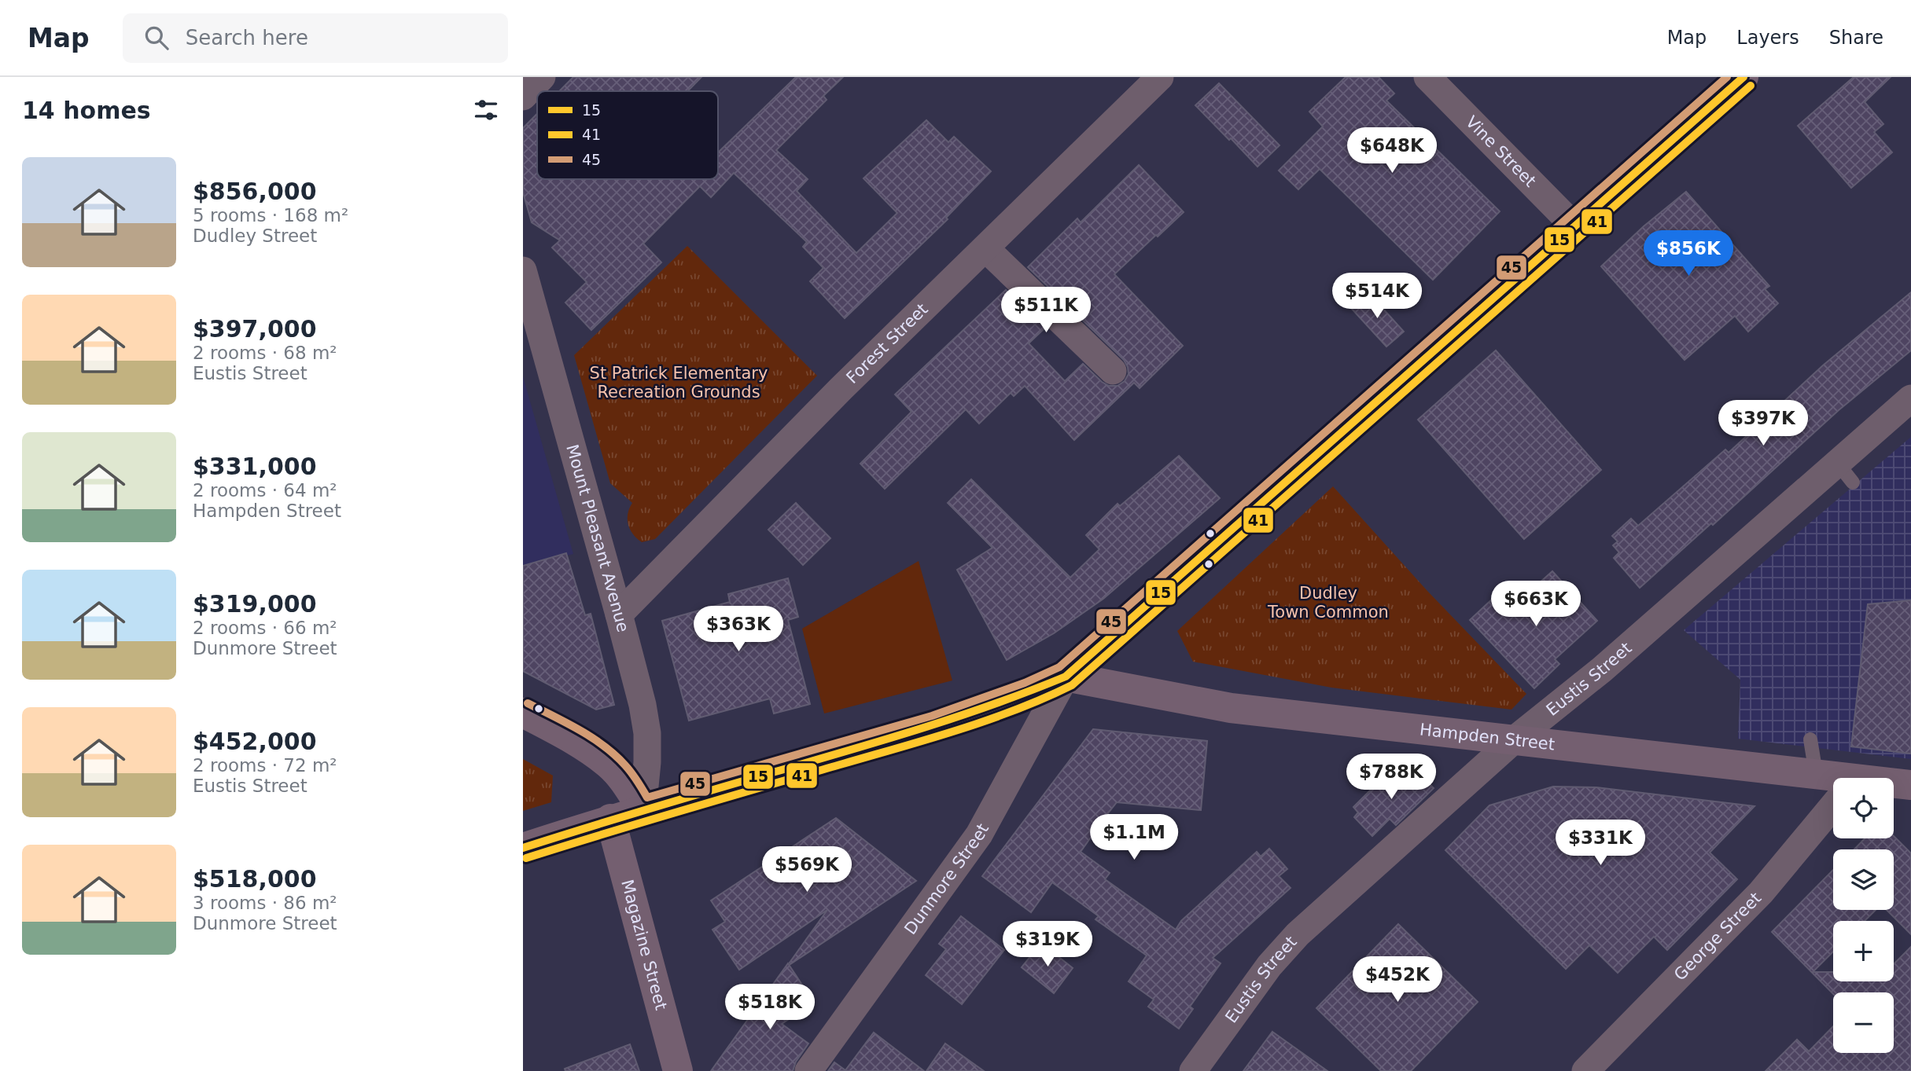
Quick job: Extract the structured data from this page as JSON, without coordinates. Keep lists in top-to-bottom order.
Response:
{
  "streets": {
    "main road": ["Hampden Street", "Magazine Street"],
    "street": [
      "Vine Street",
      "Forest Street",
      "Mount Pleasant Avenue",
      "Eustis Street",
      "Dunmore Street",
      "George Street"
    ]
  },
  "crossings": [
    ["Forest Street", "Mount Pleasant Avenue"],
    ["Eustis Street", "Hampden Street"],
    ["Hampden Street", "Dunmore Street"]
  ],
  "parks": ["St Patrick Elementary Recreation Grounds", "Dudley Town Common"],
  "lines": ["transit line 15", "transit line 45", "transit line 41"],
  "legend": ["15", "41", "45"],
  "page": {
    "header": "Map",
    "search": "Search here",
    "nav": ["Map", "Layers", "Share"],
    "heading": "14 homes",
    "price": [
      "$648K",
      "$856K",
      "$514K",
      "$511K",
      "$397K",
      "$663K",
      "$363K",
      "$788K",
      "$1.1M",
      "$331K",
      "$569K",
      "$319K",
      "$452K",
      "$518K"
    ],
    "list": [
      {
        "name": "$856,000",
        "note": "5 rooms · 168 m² · Dudley Street"
      },
      {
        "name": "$397,000",
        "note": "2 rooms · 68 m² · Eustis Street"
      },
      {
        "name": "$331,000",
        "note": "2 rooms · 64 m² · Hampden Street"
      },
      {
        "name": "$319,000",
        "note": "2 rooms · 66 m² · Dunmore Street"
      },
      {
        "name": "$452,000",
        "note": "2 rooms · 72 m² · Eustis Street"
      },
      {
        "name": "$518,000",
        "note": "3 rooms · 86 m² · Dunmore Street"
      }
    ],
    "map_buttons": ["+", "−"]
  }
}
